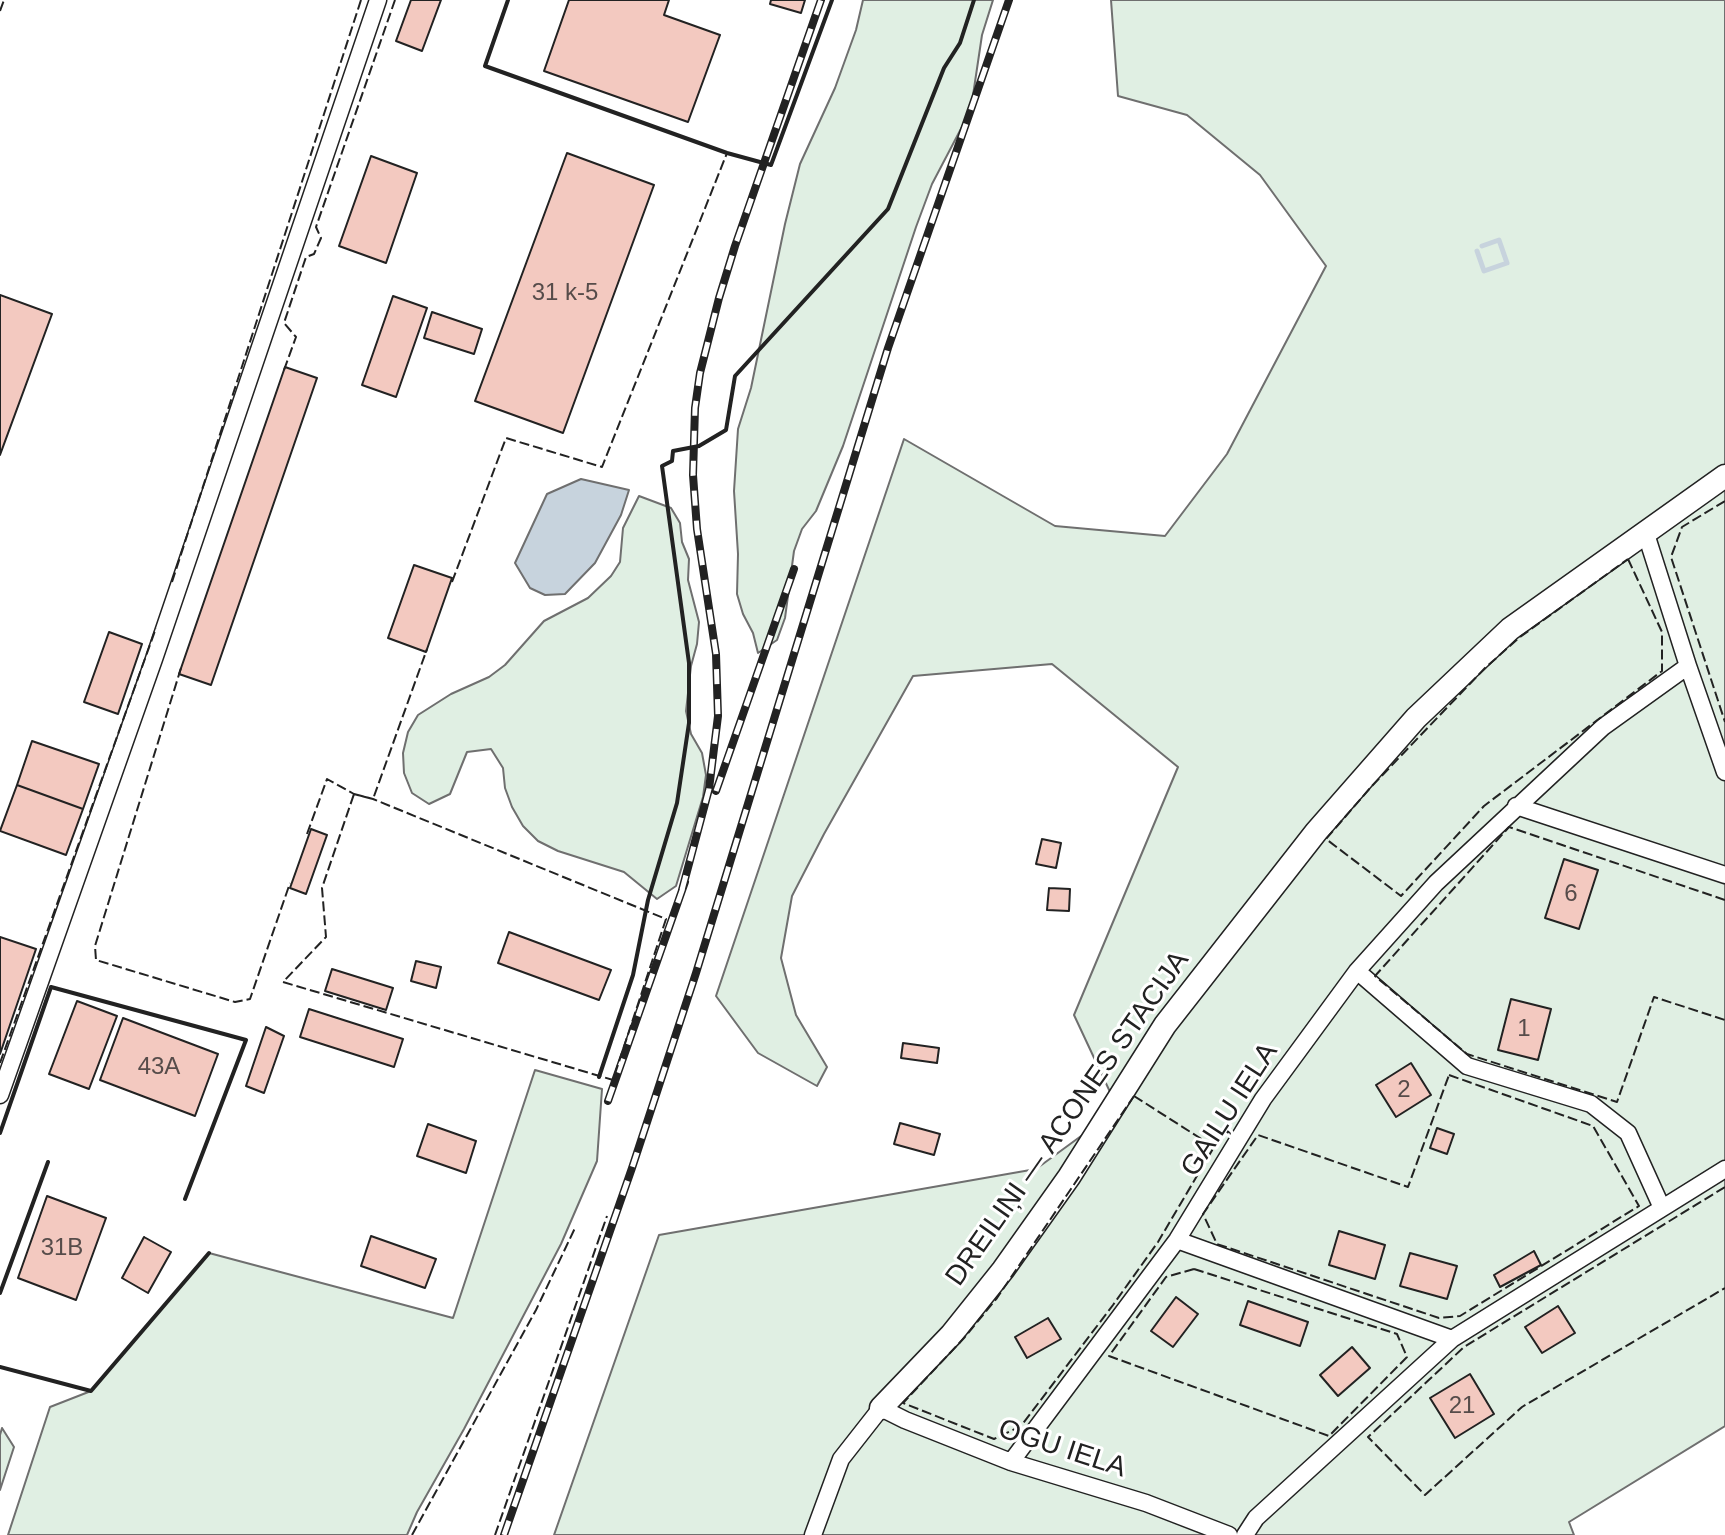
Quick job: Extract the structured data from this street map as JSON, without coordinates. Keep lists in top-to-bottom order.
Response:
{
  "streets": {
    "street": ["GAIĻU IELA", "DREILIŅI — ACONES STACIJA", "OGU IELA"]
  },
  "crossings": [
    ["GAIĻU IELA", "OGU IELA"],
    ["DREILIŅI — ACONES STACIJA", "OGU IELA"]
  ],
  "house_numbers": [
    "31 k-5",
    "6",
    "1",
    "43A",
    "2",
    "31B",
    "21"
  ]
}
